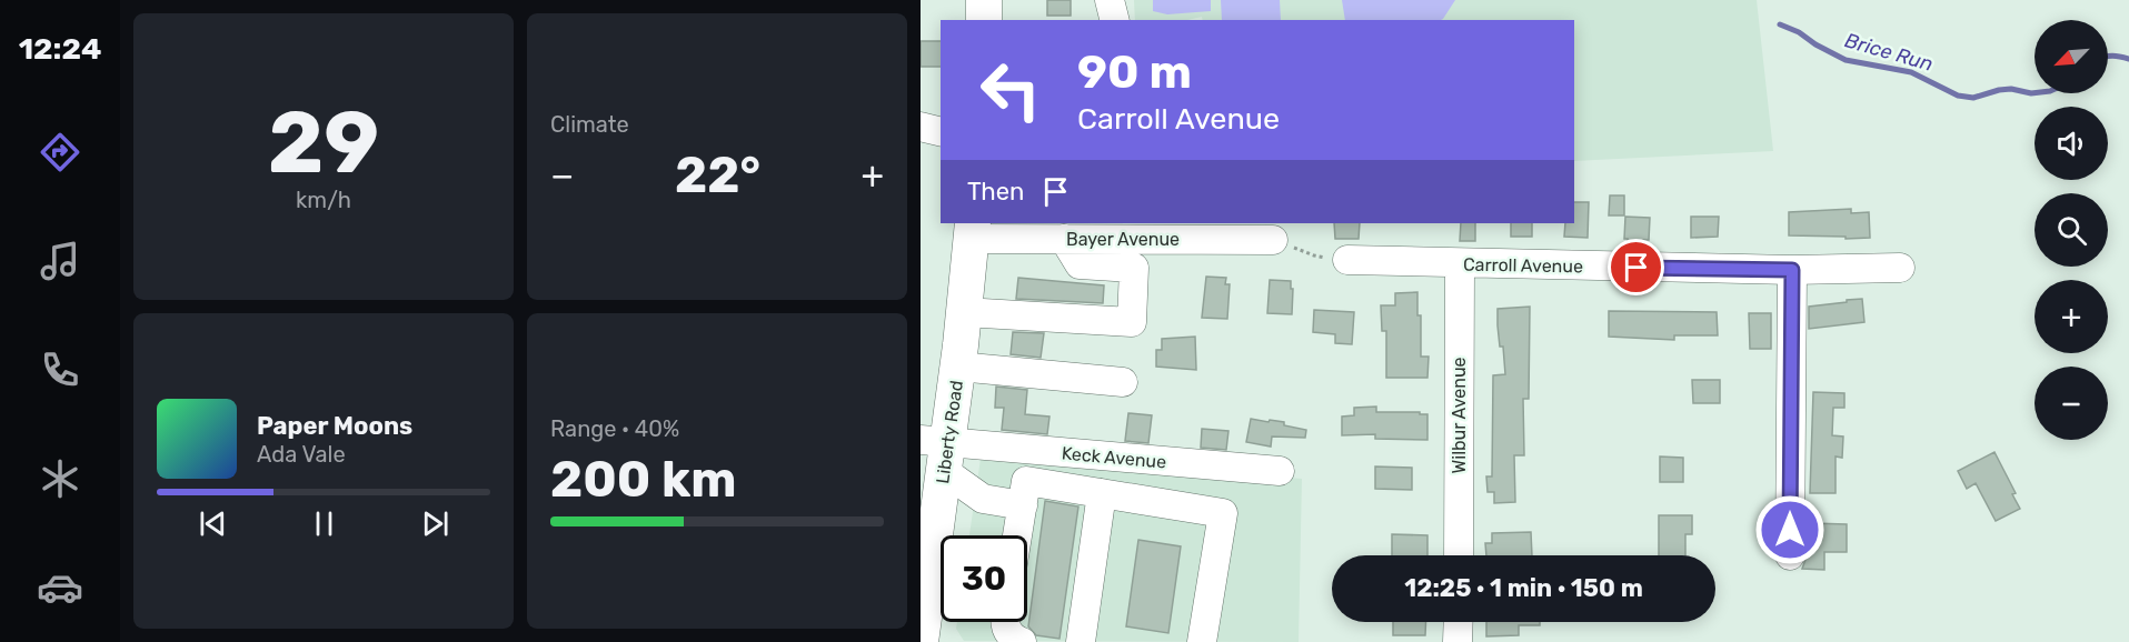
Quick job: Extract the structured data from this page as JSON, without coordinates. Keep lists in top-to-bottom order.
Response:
{
  "streets": {
    "main road": ["Liberty Road"],
    "street": [
      "Bayer Avenue",
      "Carroll Avenue",
      "Wilbur Avenue",
      "Keck Avenue"
    ]
  },
  "crossings": [
    ["Bayer Avenue", "Liberty Road"],
    ["Carroll Avenue", "Wilbur Avenue"],
    ["Liberty Road", "Keck Avenue"]
  ],
  "water": ["Brice Run"],
  "north": "bottom left",
  "page": {
    "tabs": "12:24",
    "tile": [
      ["29", "km/h"],
      "Climate",
      ["Range · 40%", "200 km"]
    ],
    "map_buttons": ["+", "−"],
    "turn": ["90 m", "Carroll Avenue"],
    "heat": ["−", "22°", "+"],
    "then": "Then",
    "song": ["Paper Moons", "Ada Vale"],
    "limit": "30",
    "trip": "12:25 · 1 min · 150 m"
  }
}
